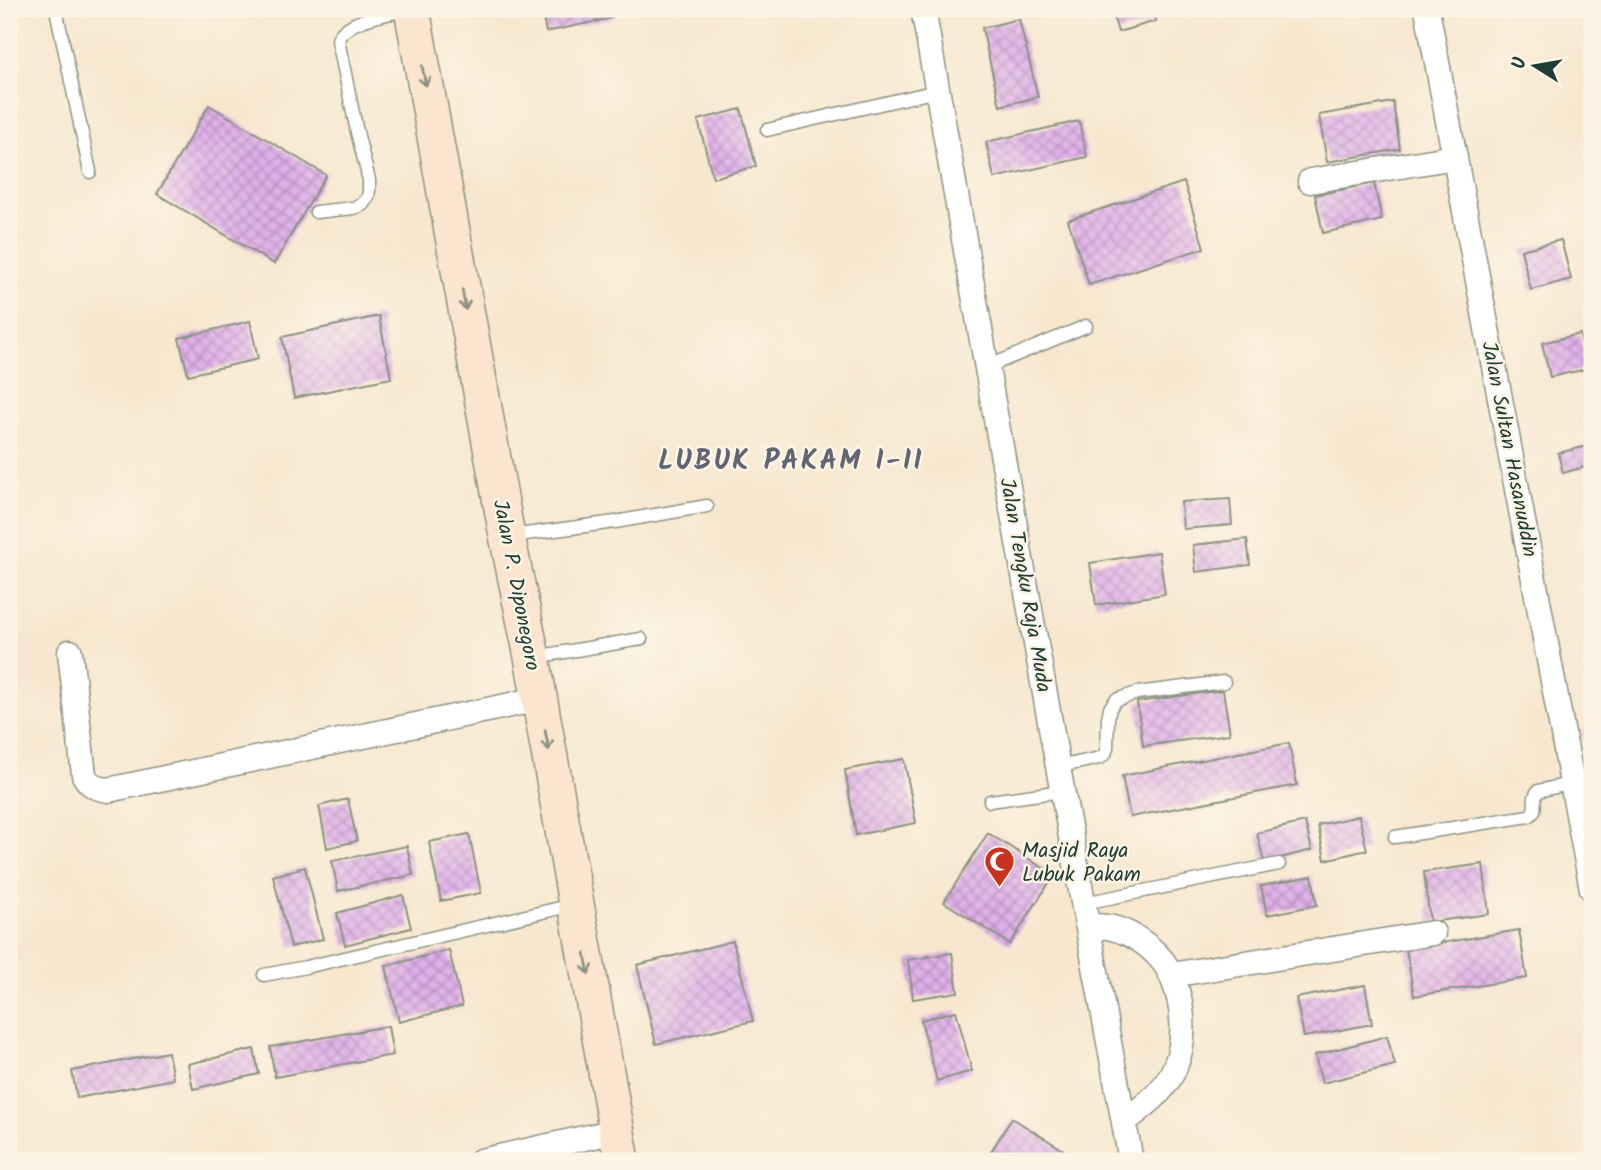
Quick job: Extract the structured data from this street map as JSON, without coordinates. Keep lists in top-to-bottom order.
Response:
{
  "streets": {
    "main road": ["Jalan P. Diponegoro"],
    "street": ["Jalan Sultan Hasanuddin", "Jalan Tengku Raja Muda"]
  },
  "one_way": ["Jalan P. Diponegoro"],
  "districts": ["LUBUK PAKAM I-II"],
  "places": {
    "mosque": ["Masjid Raya Lubuk Pakam"]
  },
  "north": "left"
}
